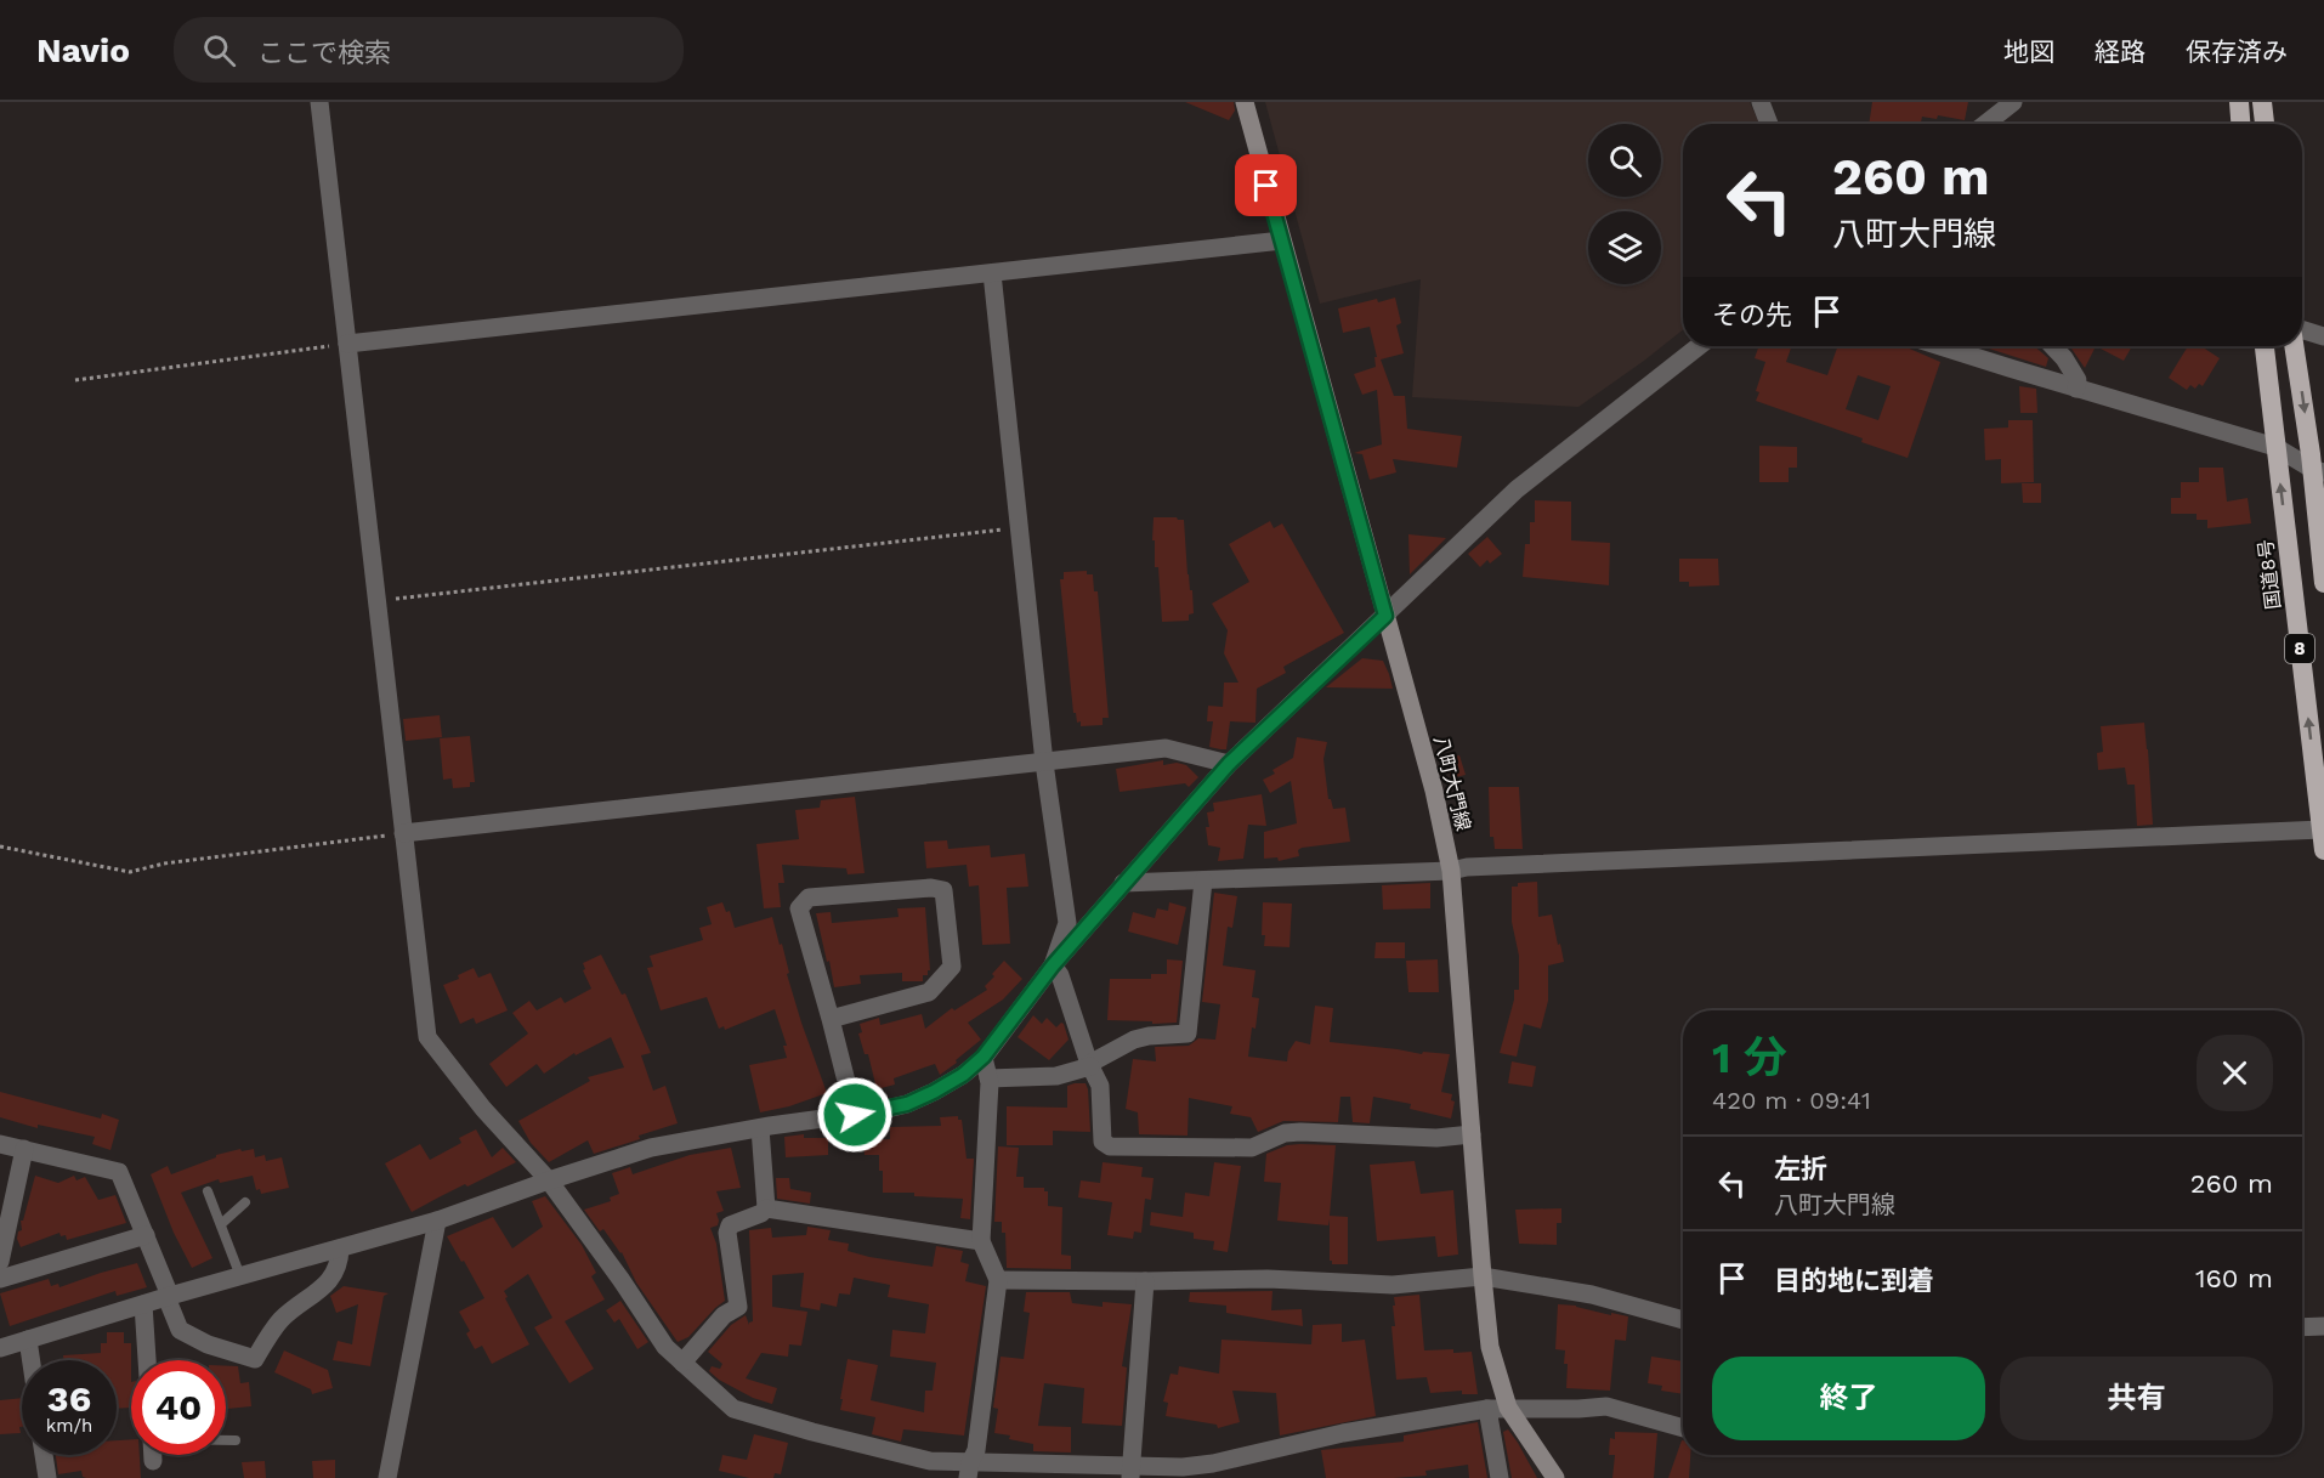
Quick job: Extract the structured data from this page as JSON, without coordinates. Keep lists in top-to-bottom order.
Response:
{
  "streets": {
    "highway": ["国道8号", "8"],
    "main road": ["八町大門線"]
  },
  "page": {
    "header": "Navio",
    "search": "ここで検索",
    "nav": ["地図", "経路", "保存済み"],
    "turn": ["260 m", "八町大門線"],
    "then": "その先",
    "heading": ["1 分", "420 m · 09:41"],
    "list": [
      {
        "name": "左折",
        "note": "八町大門線",
        "value": "260 m"
      },
      {
        "name": "目的地に到着",
        "value": "160 m"
      }
    ],
    "buttons": ["終了", "共有"],
    "speed": "36 km/h",
    "limit": "40"
  }
}
